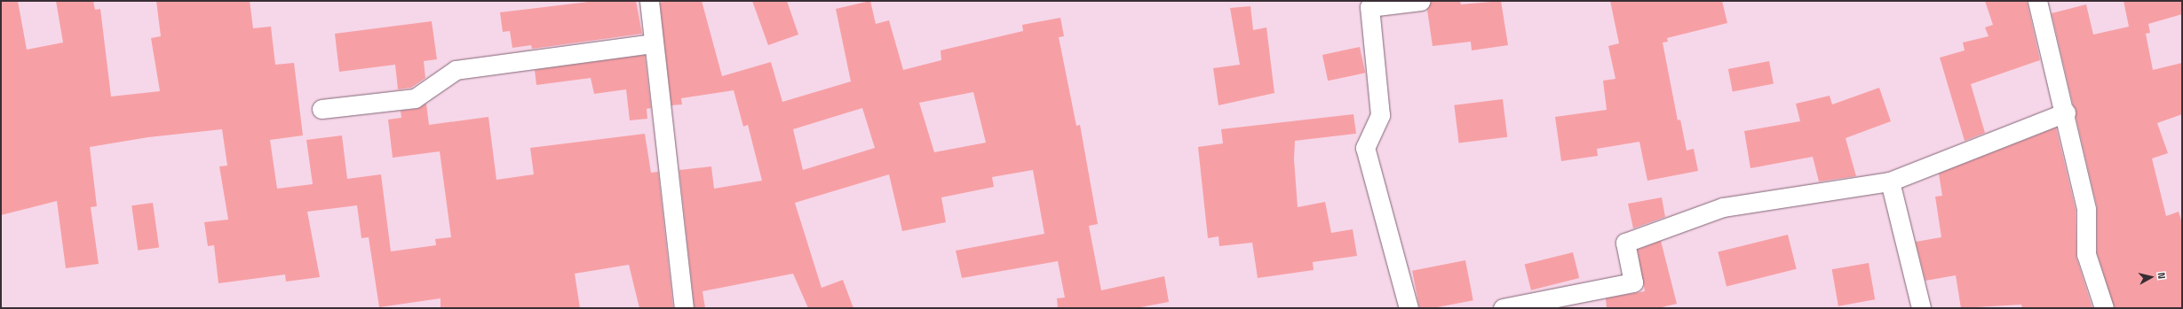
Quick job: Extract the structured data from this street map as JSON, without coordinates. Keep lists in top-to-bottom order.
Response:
{
  "north": "right"
}
